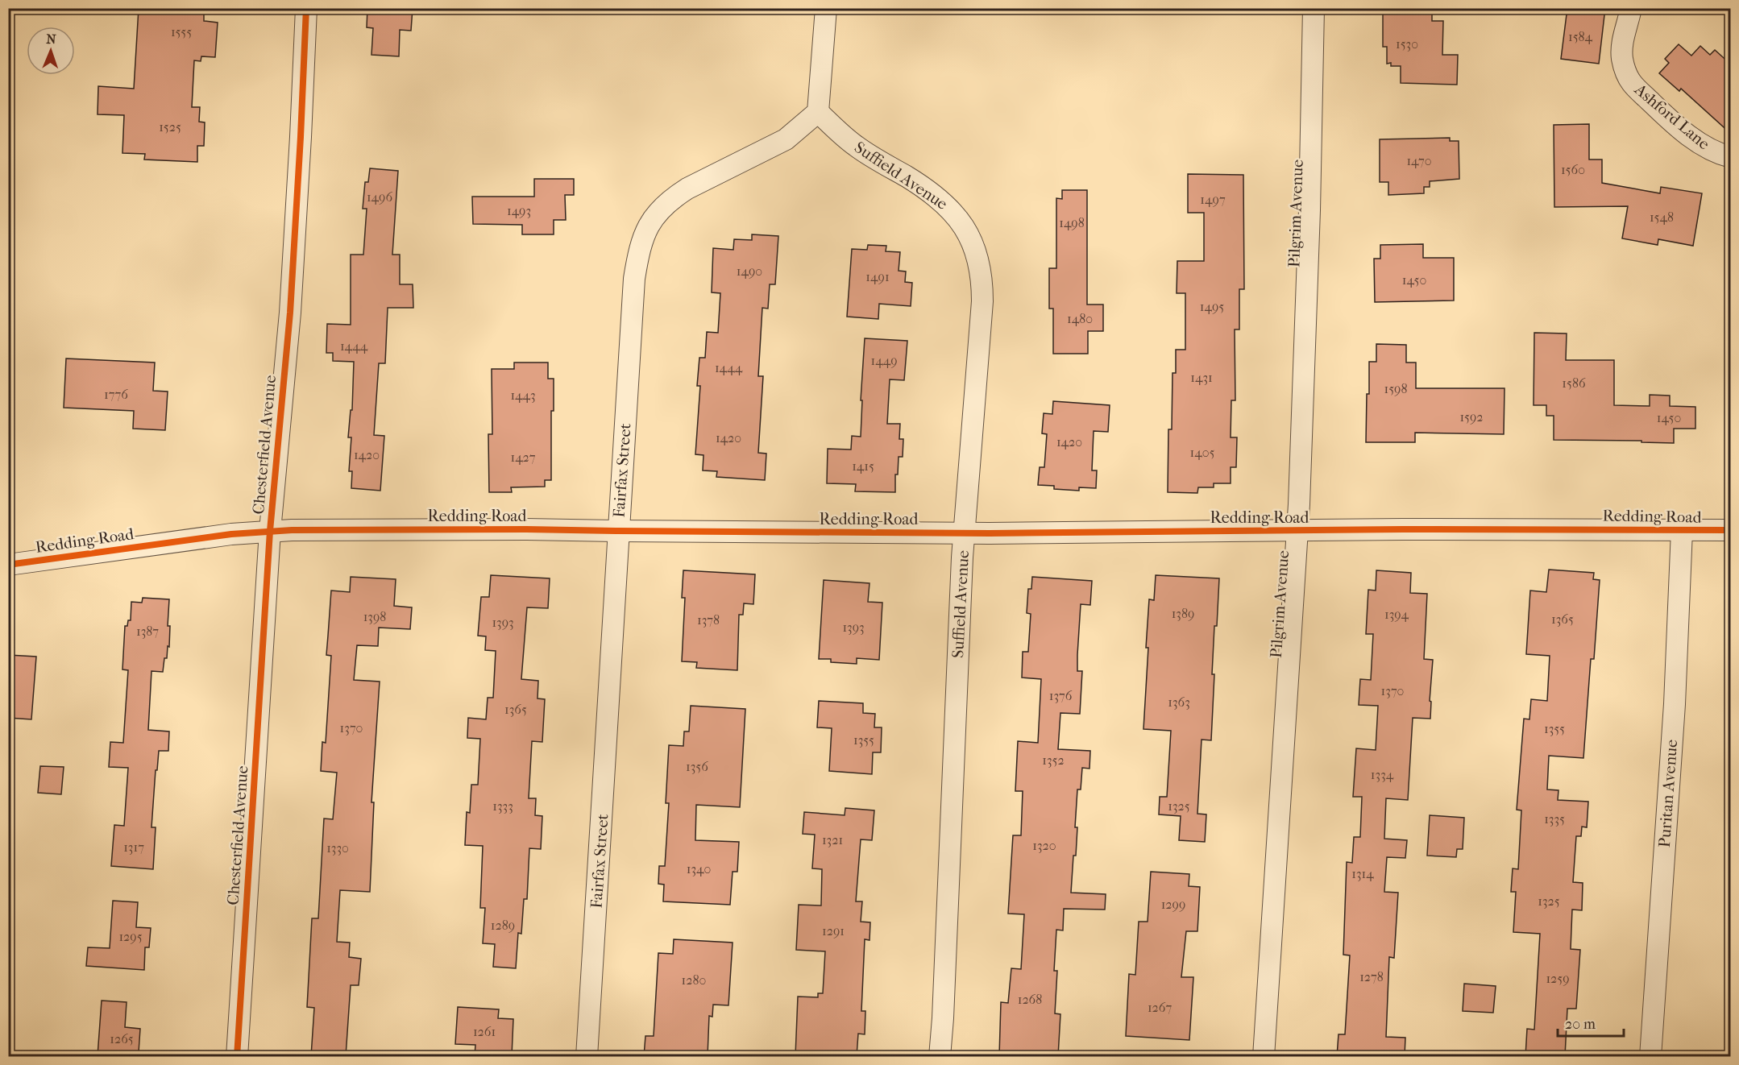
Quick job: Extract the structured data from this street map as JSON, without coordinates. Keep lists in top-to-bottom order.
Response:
{
  "streets": {
    "street": [
      "Ashford Lane",
      "Suffield Avenue",
      "Pilgrim Avenue",
      "Chesterfield Avenue",
      "Fairfax Street",
      "Redding Road",
      "Puritan Avenue"
    ]
  },
  "crossings": [
    ["Suffield Avenue", "Fairfax Street"],
    ["Suffield Avenue", "Redding Road"],
    ["Pilgrim Avenue", "Redding Road"],
    ["Chesterfield Avenue", "Redding Road"],
    ["Fairfax Street", "Redding Road"],
    ["Redding Road", "Puritan Avenue"]
  ],
  "house_numbers": [
    "1555",
    "1584",
    "1530",
    "1525",
    "1470",
    "1560",
    "1496",
    "1497",
    "1493",
    "1548",
    "1498",
    "1490",
    "1491",
    "1450",
    "1495",
    "1480",
    "1444",
    "1449",
    "1444",
    "1431",
    "1586",
    "1598",
    "1776",
    "1443",
    "1592",
    "1450",
    "1420",
    "1420",
    "1405",
    "1420",
    "1427",
    "1415",
    "1389",
    "1394",
    "1398",
    "1365",
    "1378",
    "1393",
    "1393",
    "1387",
    "1370",
    "1376",
    "1363",
    "1365",
    "1370",
    "1355",
    "1355",
    "1352",
    "1356",
    "1334",
    "1333",
    "1325",
    "1335",
    "1321",
    "1320",
    "1317",
    "1330",
    "1340",
    "1314",
    "1325",
    "1299",
    "1289",
    "1291",
    "1295",
    "1278",
    "1259",
    "1280",
    "1268",
    "1267",
    "1261",
    "1265"
  ],
  "scale_bar": "20 m",
  "north": "top"
}
